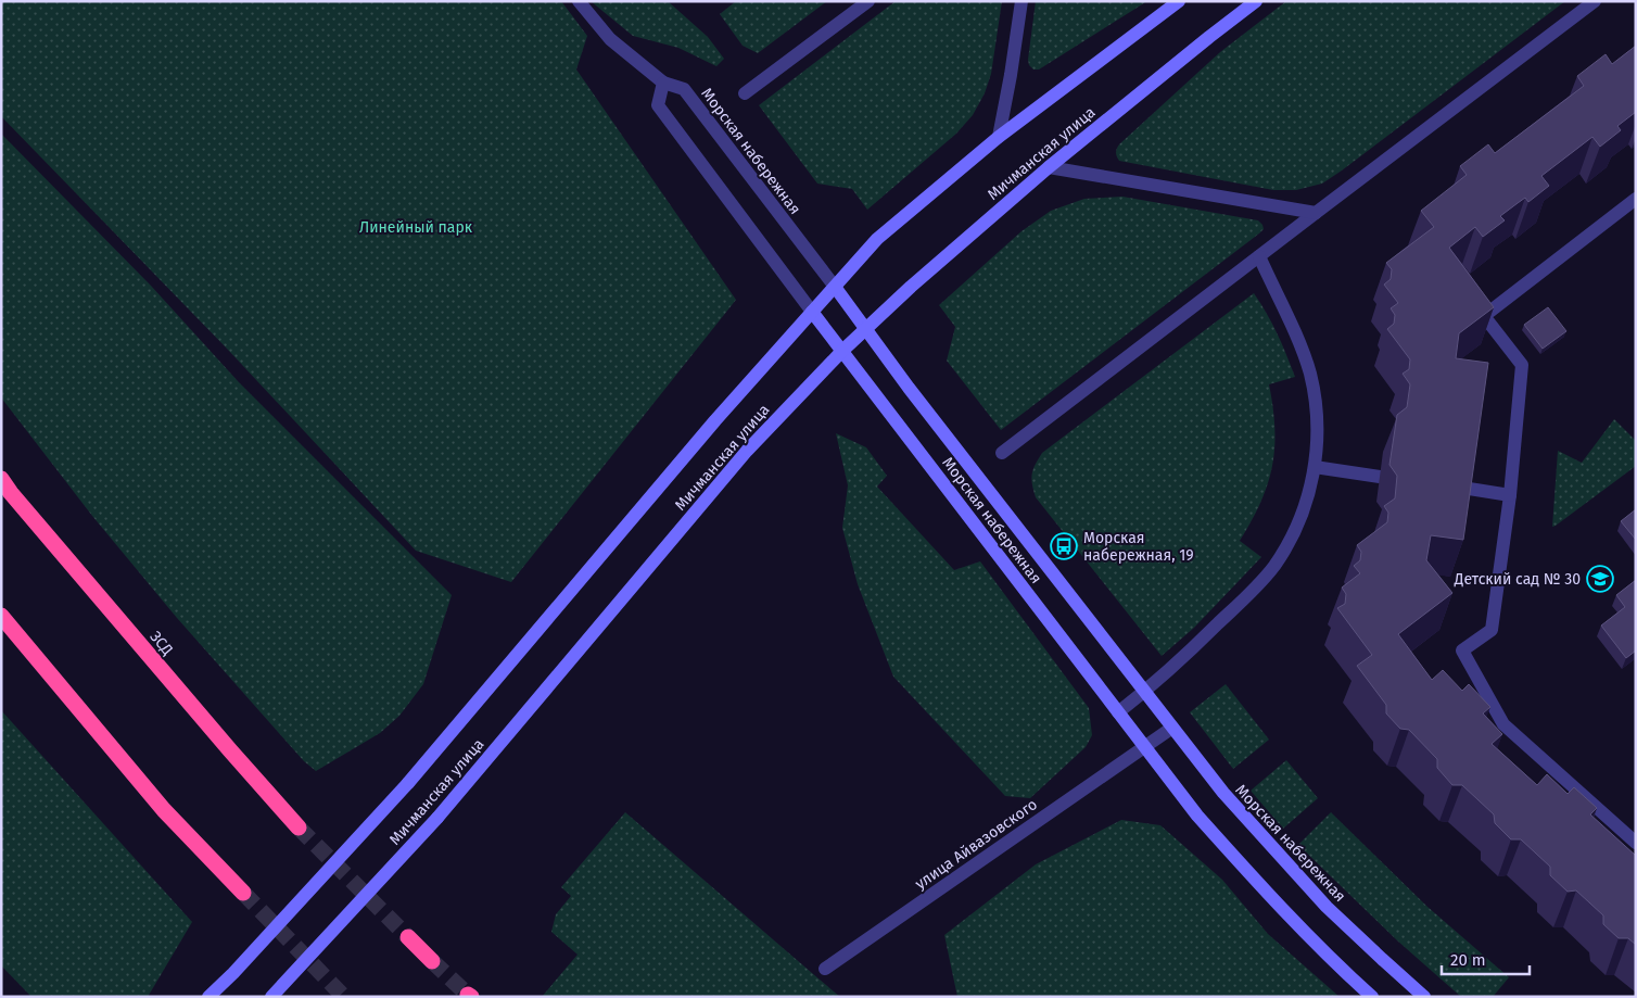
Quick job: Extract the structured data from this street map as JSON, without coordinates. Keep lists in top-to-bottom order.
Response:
{
  "streets": {
    "highway": ["ЗСД"],
    "main road": ["Морская набережная", "Мичманская улица"],
    "street": ["улица Айвазовского"]
  },
  "crossings": [
    ["Морская набережная", "Мичманская улица"],
    ["Морская набережная", "улица Айвазовского"]
  ],
  "parks": ["Линейный парк"],
  "places": {
    "bus stop": ["Морская набережная, 19"],
    "school or university": ["Детский сад № 30"]
  },
  "scale_bar": "20 m"
}
